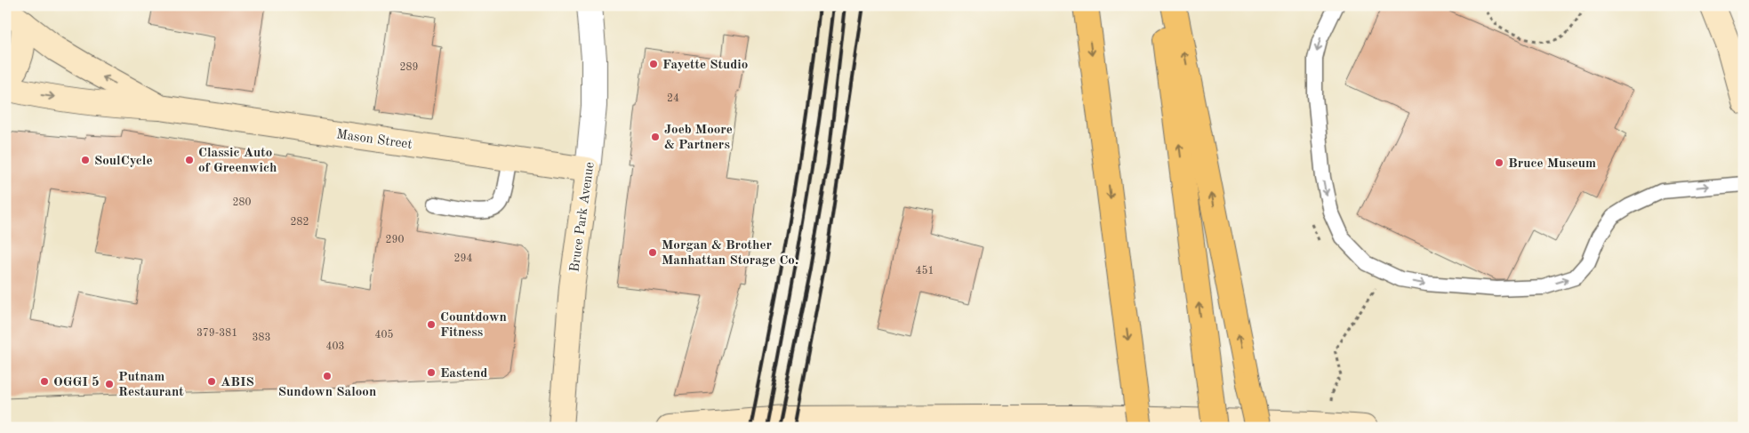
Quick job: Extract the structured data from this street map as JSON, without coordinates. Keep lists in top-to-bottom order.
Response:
{
  "streets": {
    "main road": ["Mason Street", "Bruce Park Avenue"]
  },
  "crossings": [
    ["Mason Street", "Bruce Park Avenue"]
  ],
  "places": [
    "Fayette Studio",
    "Joeb Moore & Partners",
    "SoulCycle",
    "Classic Auto of Greenwich",
    "Bruce Museum",
    "Morgan & Brother Manhattan Storage Co.",
    "Countdown Fitness",
    "Eastend",
    "Sundown Saloon",
    "OGGI 5",
    "ABIS",
    "Putnam Restaurant"
  ],
  "house_numbers": [
    "289",
    "24",
    "280",
    "282",
    "290",
    "294",
    "451",
    "379-381",
    "405",
    "383",
    "403"
  ]
}
